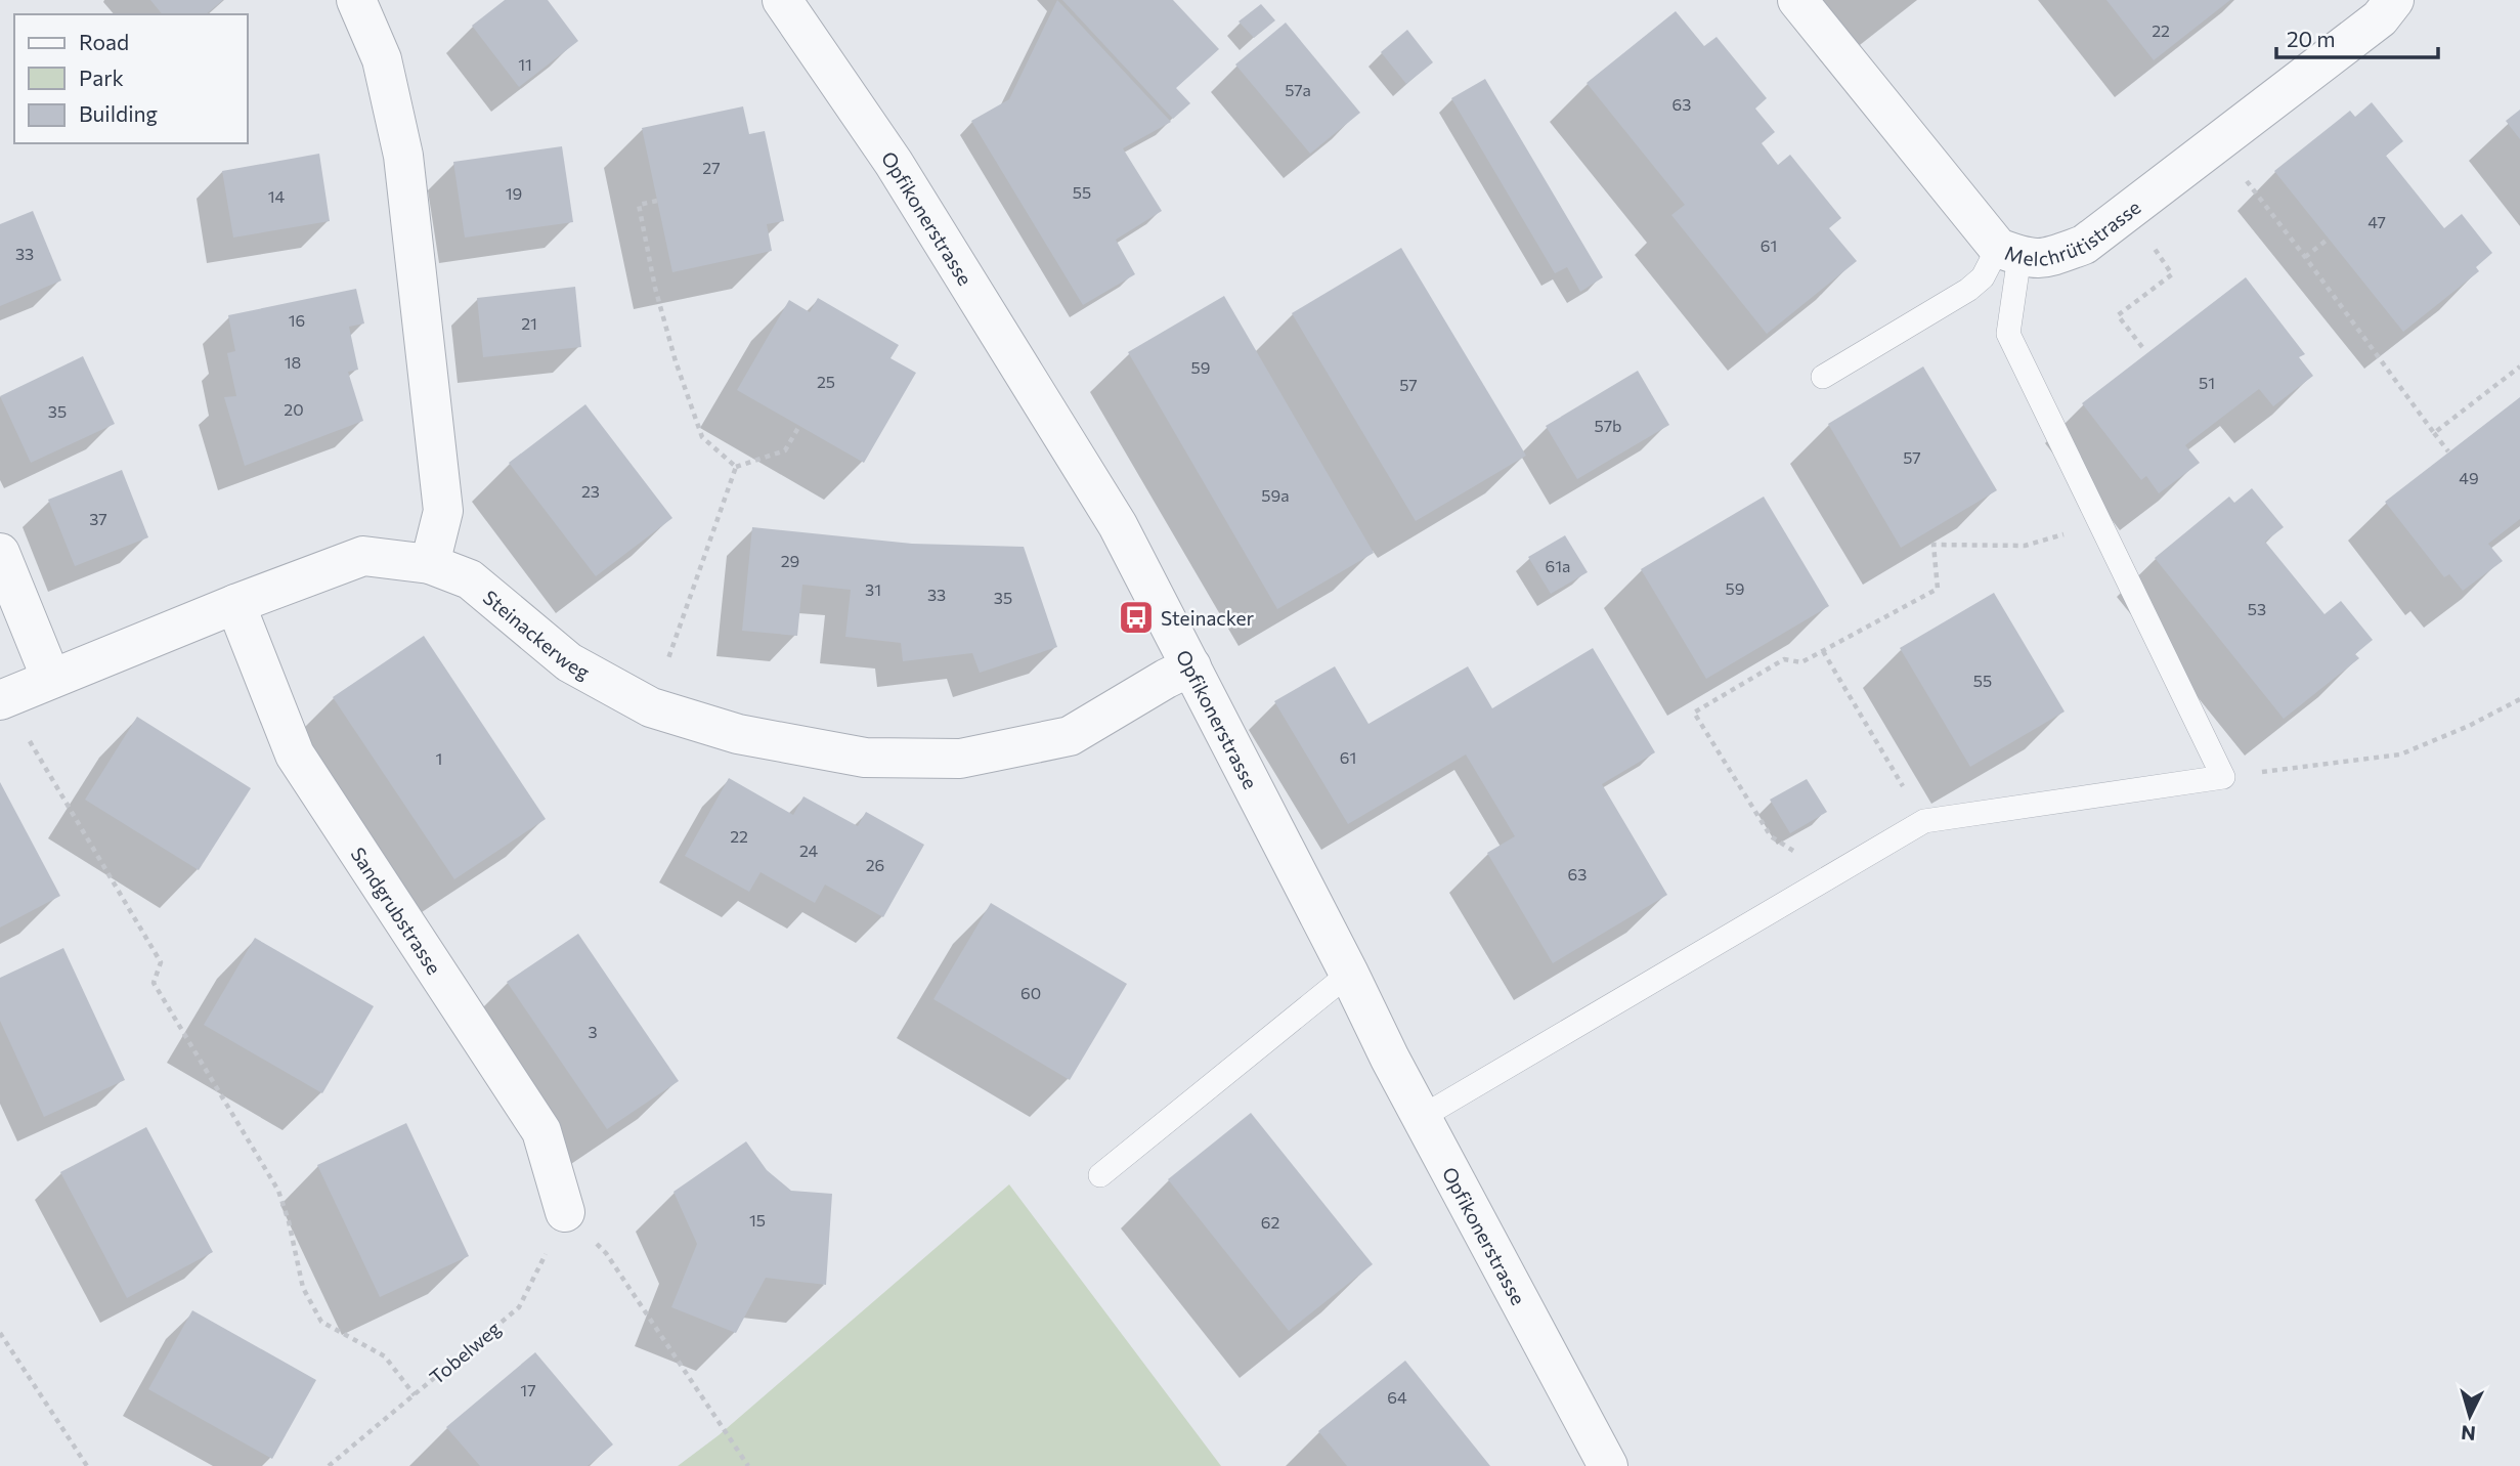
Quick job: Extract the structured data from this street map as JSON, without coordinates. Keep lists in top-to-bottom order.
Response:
{
  "streets": {
    "street": [
      "Opfikonerstrasse",
      "Melchrütistrasse",
      "Steinackerweg",
      "Sandgrubstrasse"
    ],
    "path": ["Tobelweg"]
  },
  "crossings": [
    ["Opfikonerstrasse", "Steinackerweg"],
    ["Sandgrubstrasse", "Tobelweg"]
  ],
  "places": {
    "bus stop": ["Steinacker"]
  },
  "house_numbers": [
    "22",
    "11",
    "57a",
    "63",
    "27",
    "55",
    "19",
    "14",
    "47",
    "61",
    "33",
    "16",
    "21",
    "18",
    "59",
    "25",
    "51",
    "57",
    "20",
    "35",
    "57b",
    "57",
    "49",
    "23",
    "59a",
    "37",
    "29",
    "61a",
    "59",
    "31",
    "33",
    "35",
    "53",
    "55",
    "61",
    "1",
    "22",
    "24",
    "26",
    "63",
    "60",
    "3",
    "15",
    "62",
    "17",
    "64"
  ],
  "legend": ["Road", "Park", "Building"],
  "scale_bar": "20 m",
  "north": "bottom"
}
